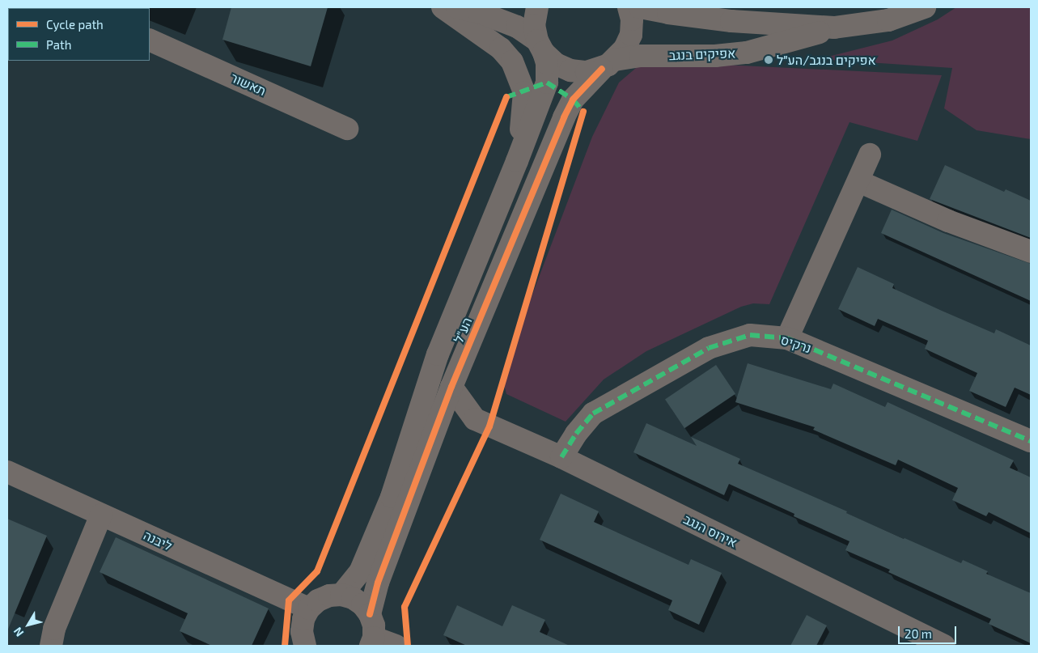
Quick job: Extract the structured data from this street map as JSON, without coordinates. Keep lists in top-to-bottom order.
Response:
{
  "streets": {
    "street": [
      "אפיקים בנגב",
      "תאשור",
      "הע\"ל",
      "נרקיס",
      "אירוס הנגב",
      "ליבנה"
    ]
  },
  "crossings": [
    ["אפיקים בנגב", "הע\"ל"],
    ["נרקיס", "אירוס הנגב"]
  ],
  "places": ["אפיקים בנגב/הע״ל"],
  "legend": ["Cycle path", "Path"],
  "scale_bar": "20 m",
  "north": "bottom left"
}
